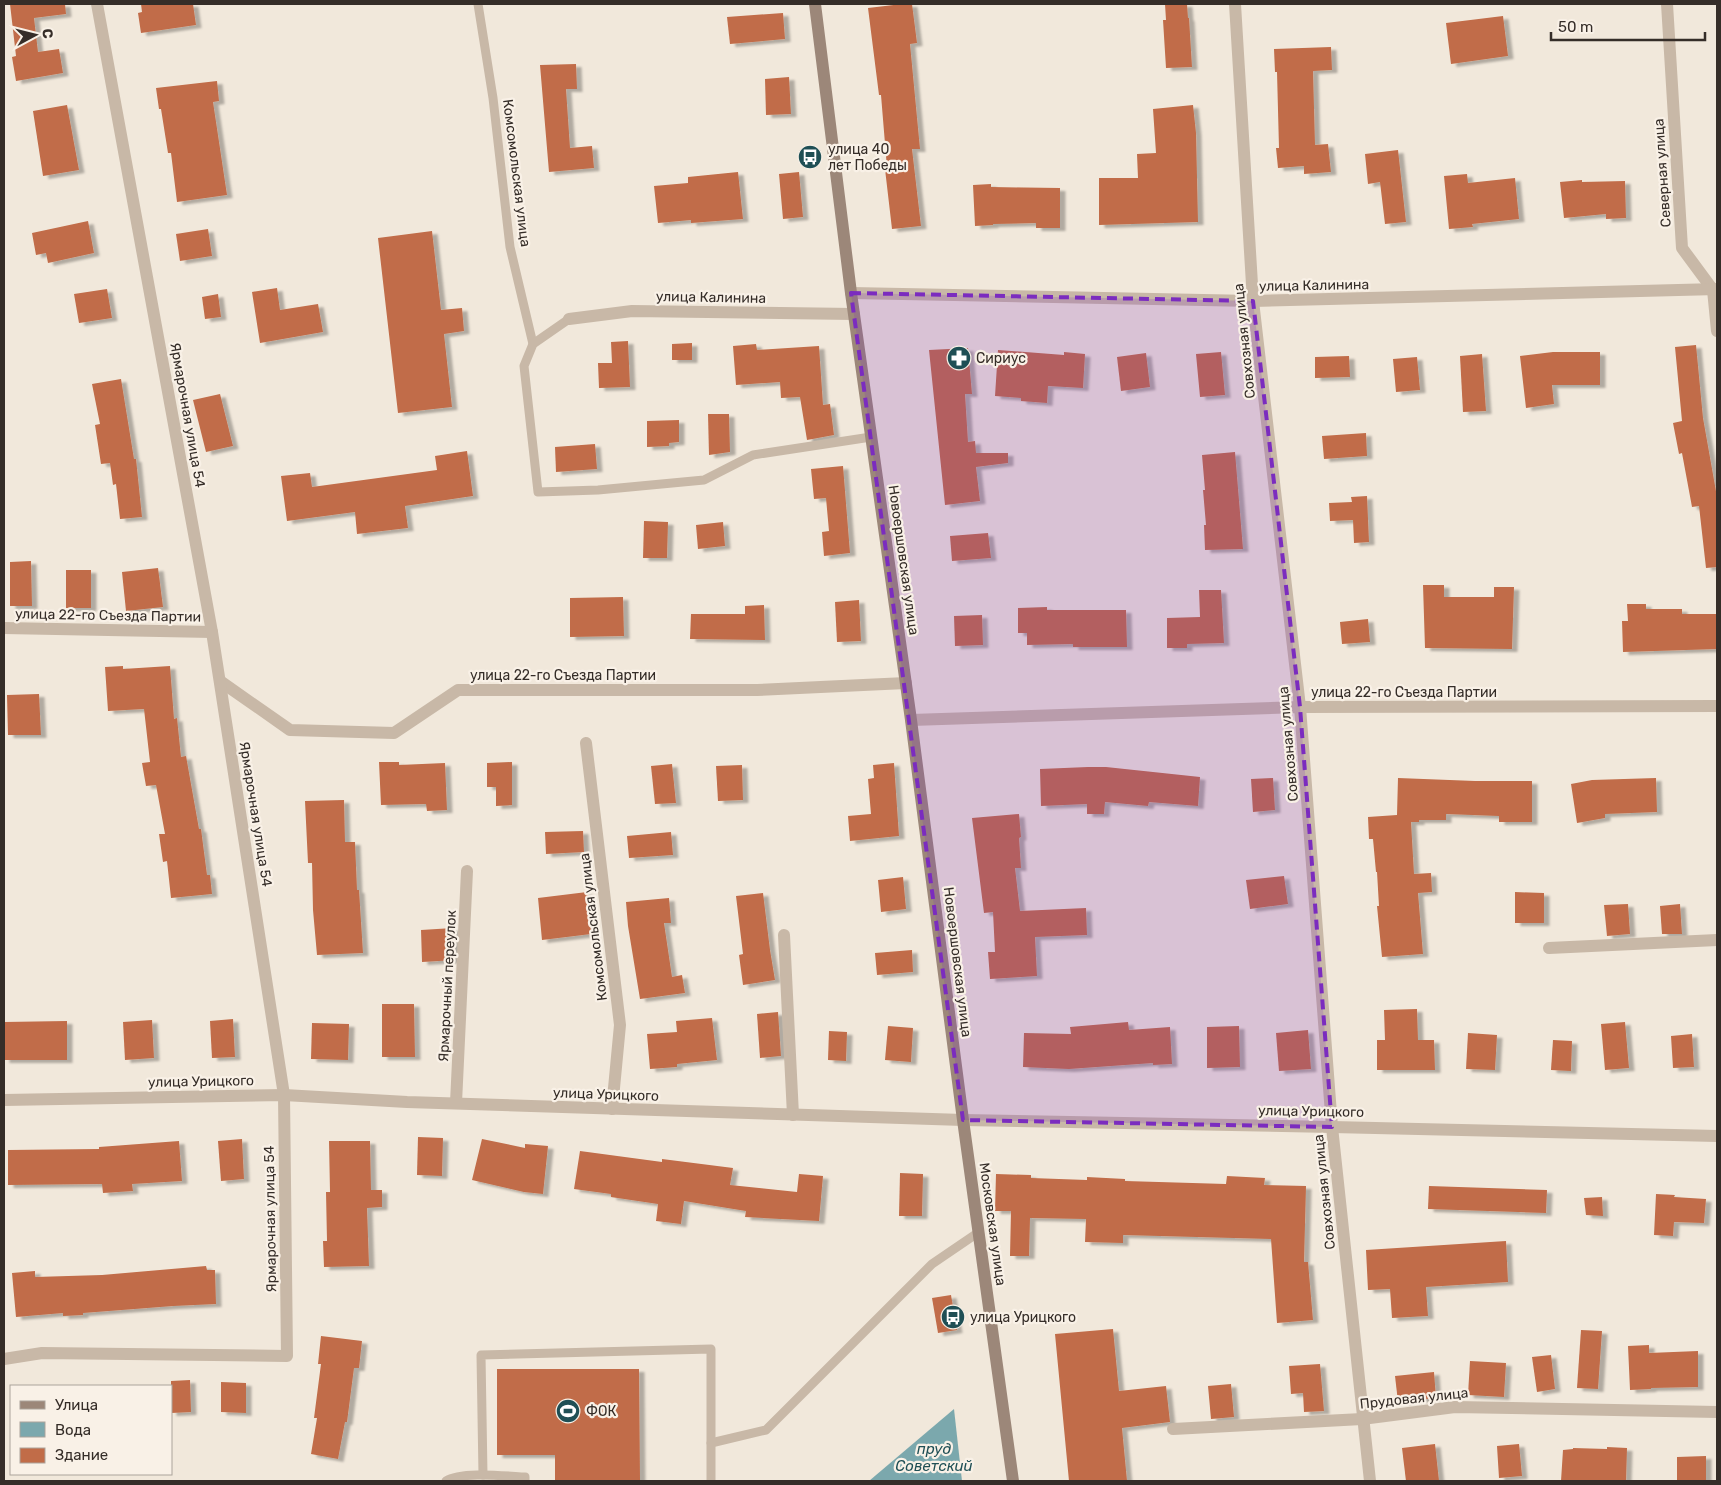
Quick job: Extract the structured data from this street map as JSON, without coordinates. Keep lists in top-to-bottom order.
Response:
{
  "streets": {
    "main road": ["Новоершовская улица", "Московская улица"],
    "street": [
      "Комсомольская улица",
      "Северная улица",
      "улица Калинина",
      "Совхозная улица",
      "Ярмарочная улица 54",
      "улица 22-го Съезда Партии",
      "Ярмарочный переулок",
      "улица Урицкого",
      "Прудовая улица"
    ]
  },
  "crossings": [
    ["Комсомольская улица", "улица Урицкого"],
    ["Северная улица", "улица Калинина"],
    ["улица Калинина", "Совхозная улица"],
    ["улица Калинина", "Новоершовская улица"],
    ["Совхозная улица", "улица 22-го Съезда Партии"],
    ["Совхозная улица", "улица Урицкого"],
    ["Совхозная улица", "Прудовая улица"],
    ["Ярмарочная улица 54", "улица 22-го Съезда Партии"],
    ["Ярмарочная улица 54", "улица Урицкого"],
    ["Новоершовская улица", "улица 22-го Съезда Партии"],
    ["Новоершовская улица", "улица Урицкого"],
    ["Новоершовская улица", "Московская улица"],
    ["Ярмарочный переулок", "улица Урицкого"],
    ["улица Урицкого", "Московская улица"]
  ],
  "water": ["пруд Советский"],
  "places": {
    "bus stop": ["улица 40 лет Победы", "улица Урицкого"],
    "pharmacy": ["Сириус"],
    "sports": ["ФОК"]
  },
  "legend": ["Улица", "Вода", "Здание"],
  "scale_bar": "50 m",
  "north": "right"
}
